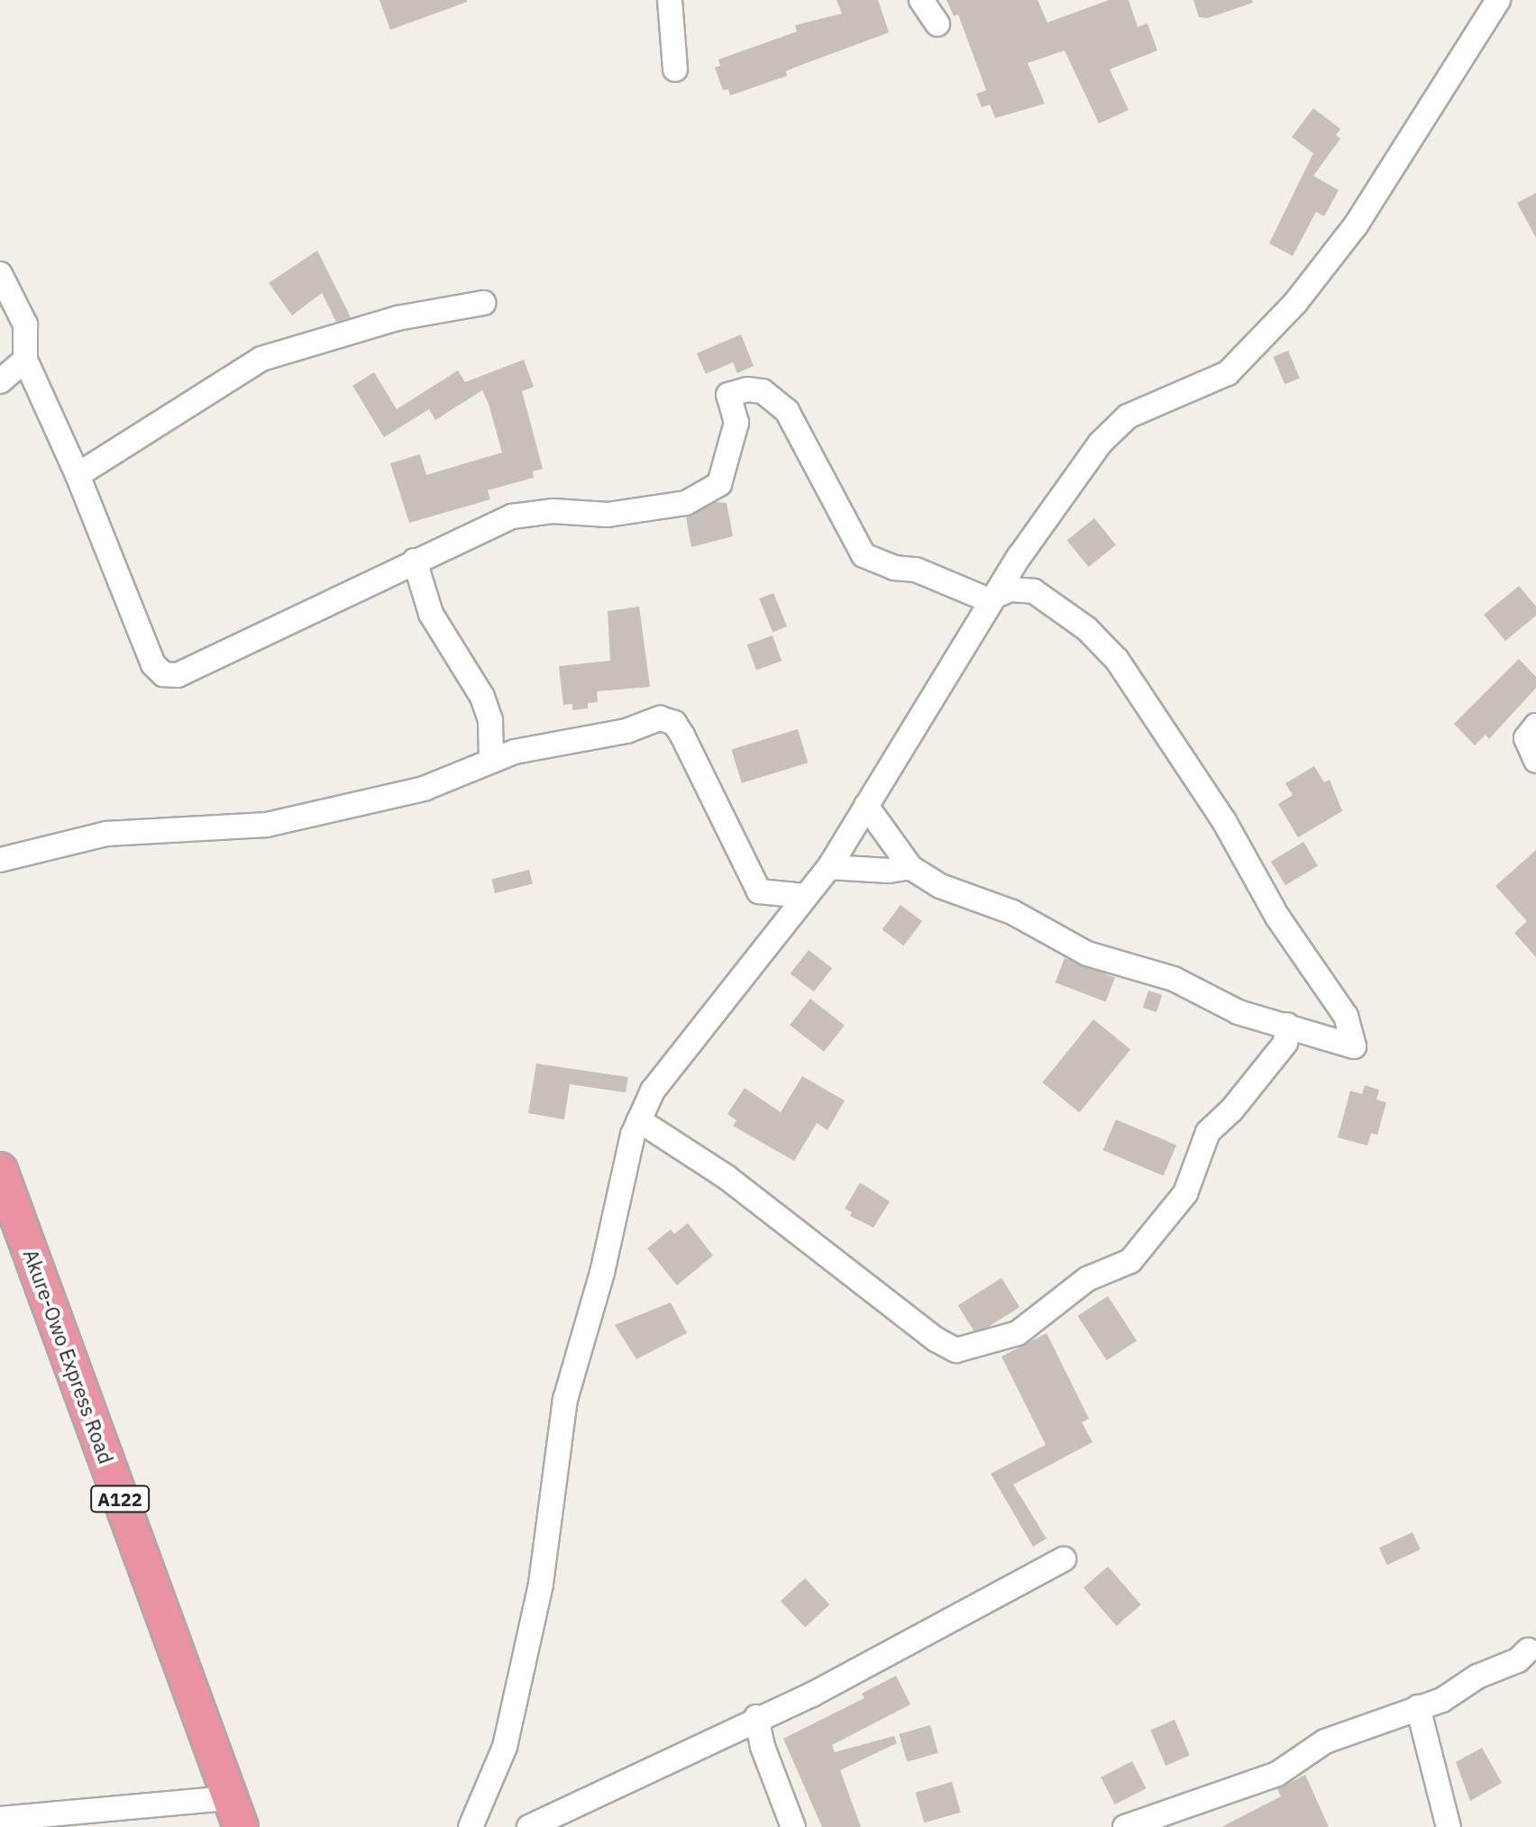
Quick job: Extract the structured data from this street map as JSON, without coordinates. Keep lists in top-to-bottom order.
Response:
{
  "streets": {
    "highway": ["Akure-Owo Express Road", "A122"]
  }
}
